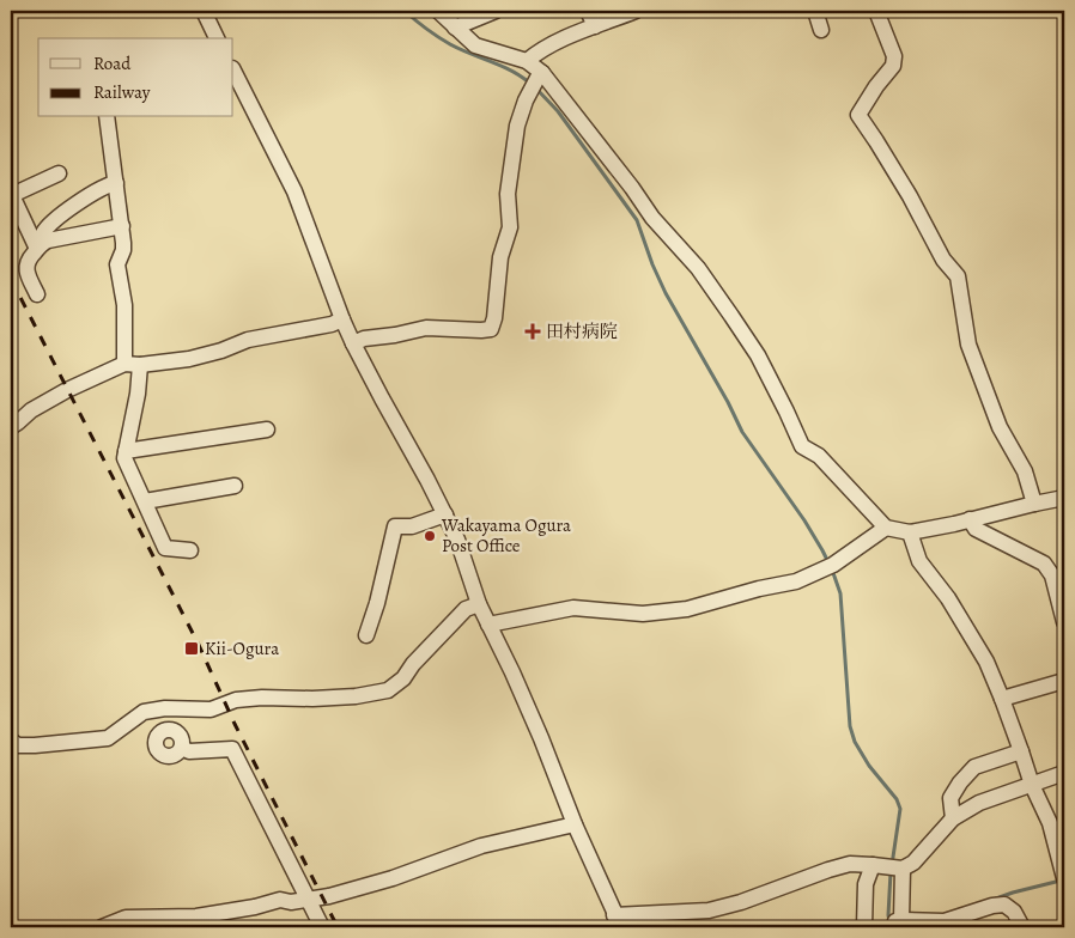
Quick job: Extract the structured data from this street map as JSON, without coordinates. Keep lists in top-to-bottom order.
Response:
{
  "places": {
    "health": ["田村病院"],
    "other": ["Wakayama Ogura Post Office"],
    "transit": ["Kii-Ogura"]
  },
  "legend": ["Road", "Railway"]
}
